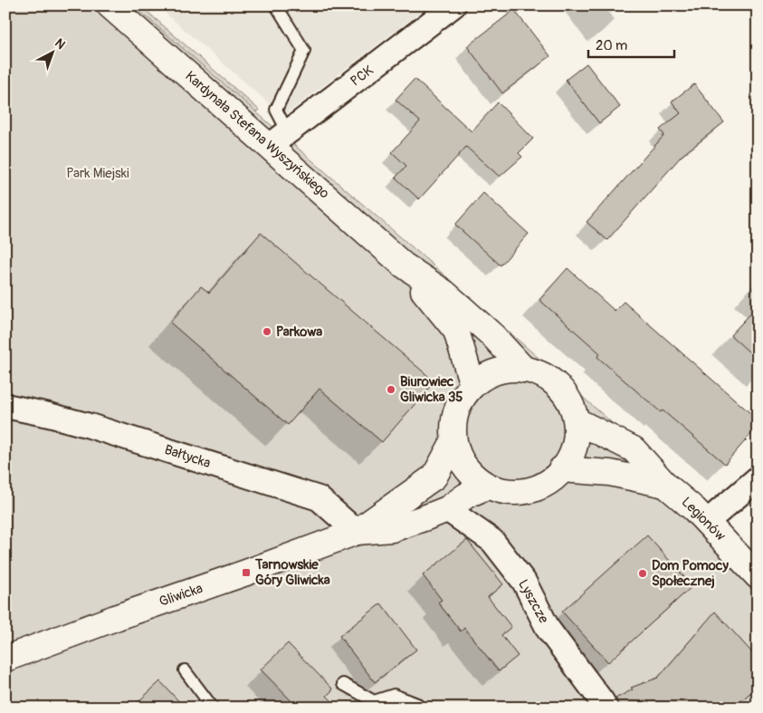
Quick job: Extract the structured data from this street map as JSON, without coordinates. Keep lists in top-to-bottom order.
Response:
{
  "streets": {
    "street": [
      "PCK",
      "Kardynała Stefana Wyszyńskiego",
      "Bałtycka",
      "Legionów",
      "Gliwicka",
      "Lyszcze"
    ]
  },
  "crossings": [
    ["PCK", "Kardynała Stefana Wyszyńskiego"],
    ["Kardynała Stefana Wyszyńskiego", "Legionów"],
    ["Kardynała Stefana Wyszyńskiego", "Gliwicka"],
    ["Bałtycka", "Gliwicka"],
    ["Legionów", "Gliwicka"],
    ["Gliwicka", "Lyszcze"]
  ],
  "parks": ["Park Miejski"],
  "places": {
    "other": ["Parkowa", "Biurowiec Gliwicka 35", "Dom Pomocy Społecznej"],
    "transit": ["Tarnowskie Góry Gliwicka"]
  },
  "scale_bar": "20 m",
  "north": "top right"
}
